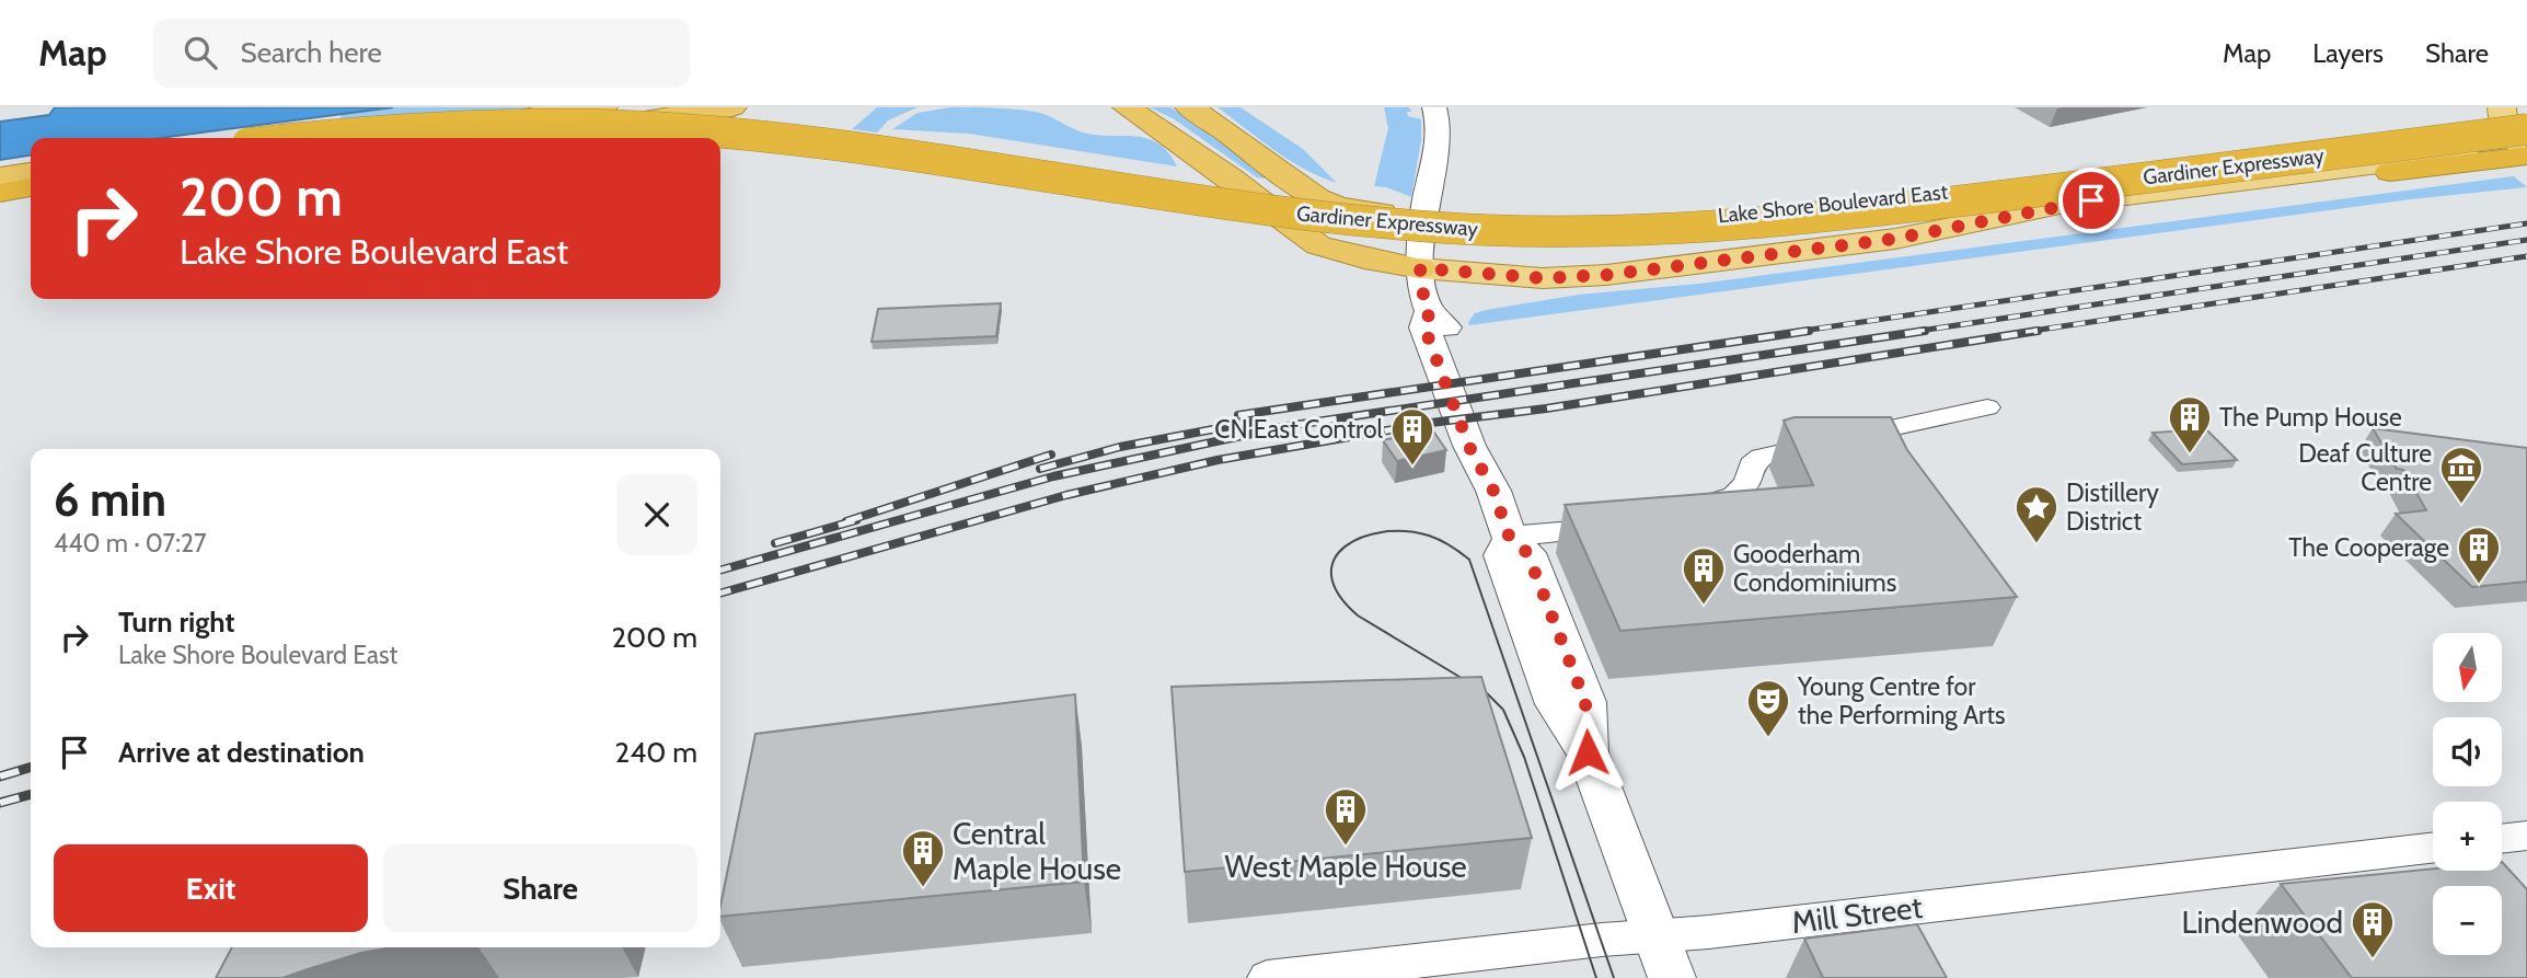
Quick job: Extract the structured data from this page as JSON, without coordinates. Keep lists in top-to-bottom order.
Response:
{
  "streets": {
    "highway": ["Gardiner Expressway", "Lake Shore Boulevard East"],
    "street": ["Mill Street"]
  },
  "crossings": [
    ["Gardiner Expressway", "Lake Shore Boulevard East"]
  ],
  "places": {
    "building": [
      "The Pump House",
      "CN East Control",
      "The Cooperage",
      "Gooderham Condominiums",
      "West Maple House",
      "Central Maple House",
      "Lindenwood"
    ],
    "museum": ["Deaf Culture Centre"],
    "place": ["Distillery District"],
    "theatre": ["Young Centre for the Performing Arts"]
  },
  "north": "bottom",
  "page": {
    "header": "Map",
    "search": "Search here",
    "nav": ["Map", "Layers", "Share"],
    "turn": ["200 m", "Lake Shore Boulevard East"],
    "heading": ["6 min", "440 m · 07:27"],
    "list": [
      {
        "name": "Turn right",
        "note": "Lake Shore Boulevard East",
        "value": "200 m"
      },
      {
        "name": "Arrive at destination",
        "value": "240 m"
      }
    ],
    "map_buttons": ["+", "−"],
    "buttons": ["Exit", "Share"]
  }
}
